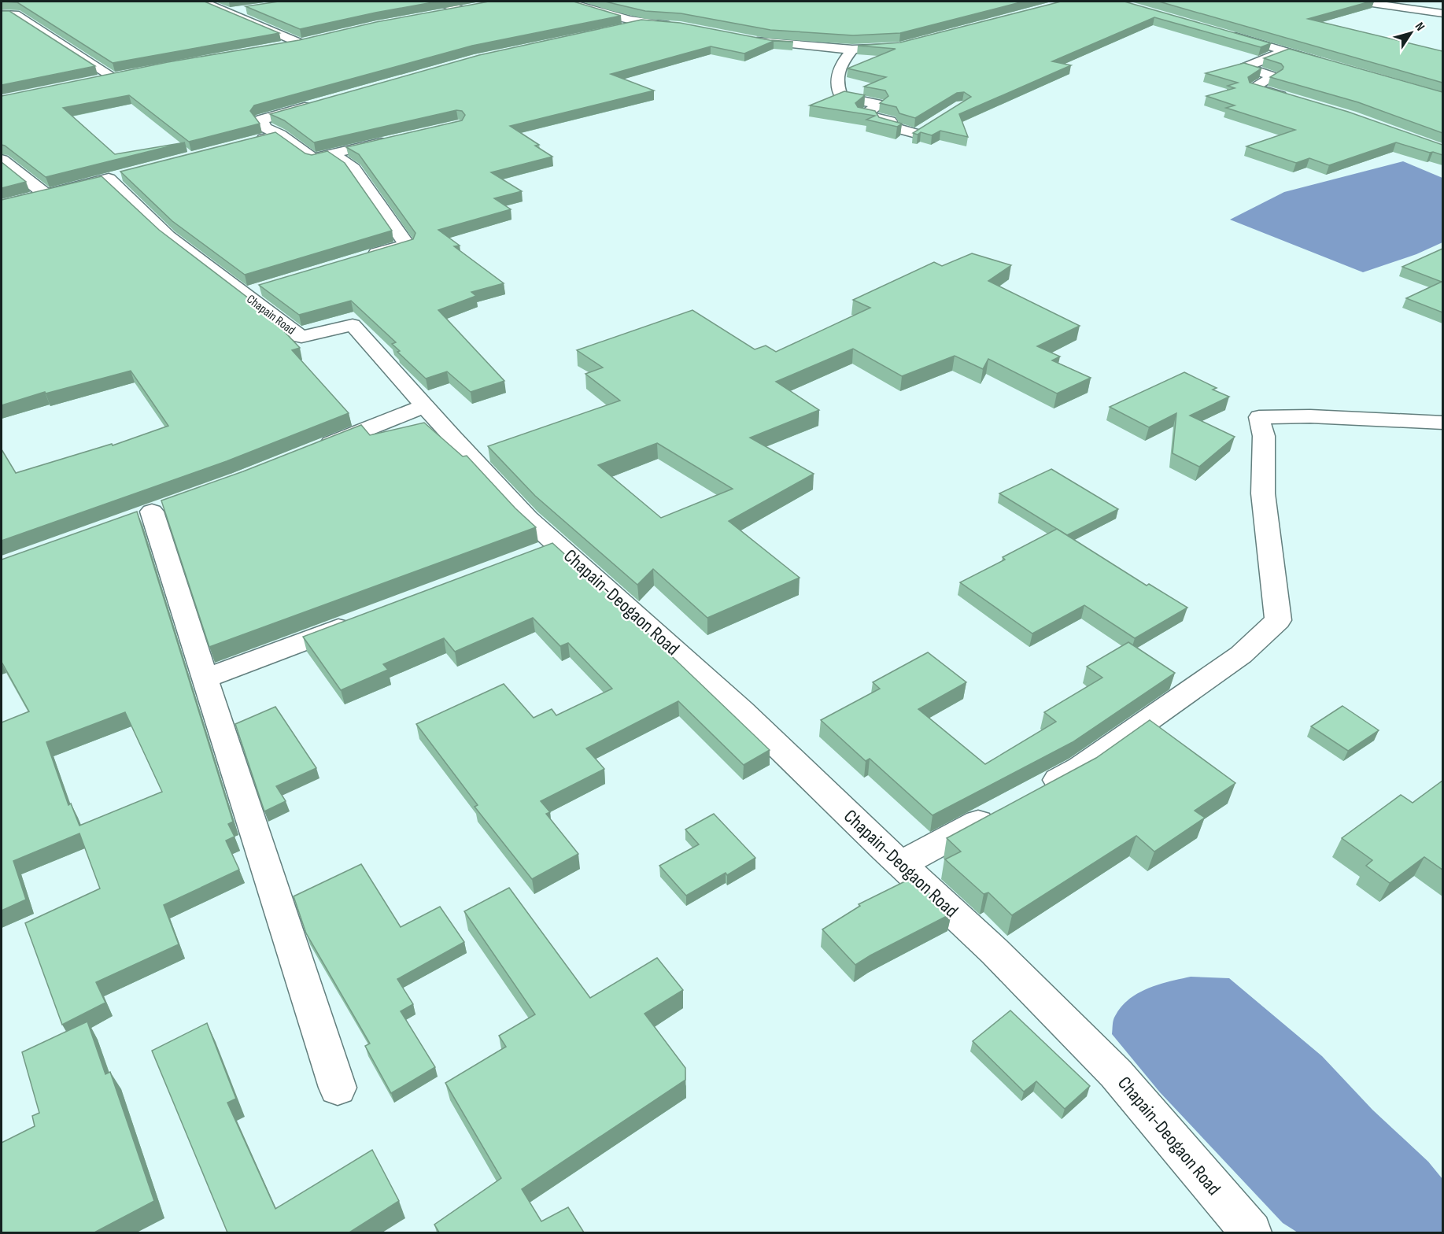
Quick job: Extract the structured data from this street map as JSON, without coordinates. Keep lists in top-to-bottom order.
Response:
{
  "streets": {
    "street": ["Chapain Road", "Chapain-Deogaon Road"]
  },
  "crossings": [
    ["Chapain Road", "Chapain-Deogaon Road"]
  ],
  "north": "top right"
}
